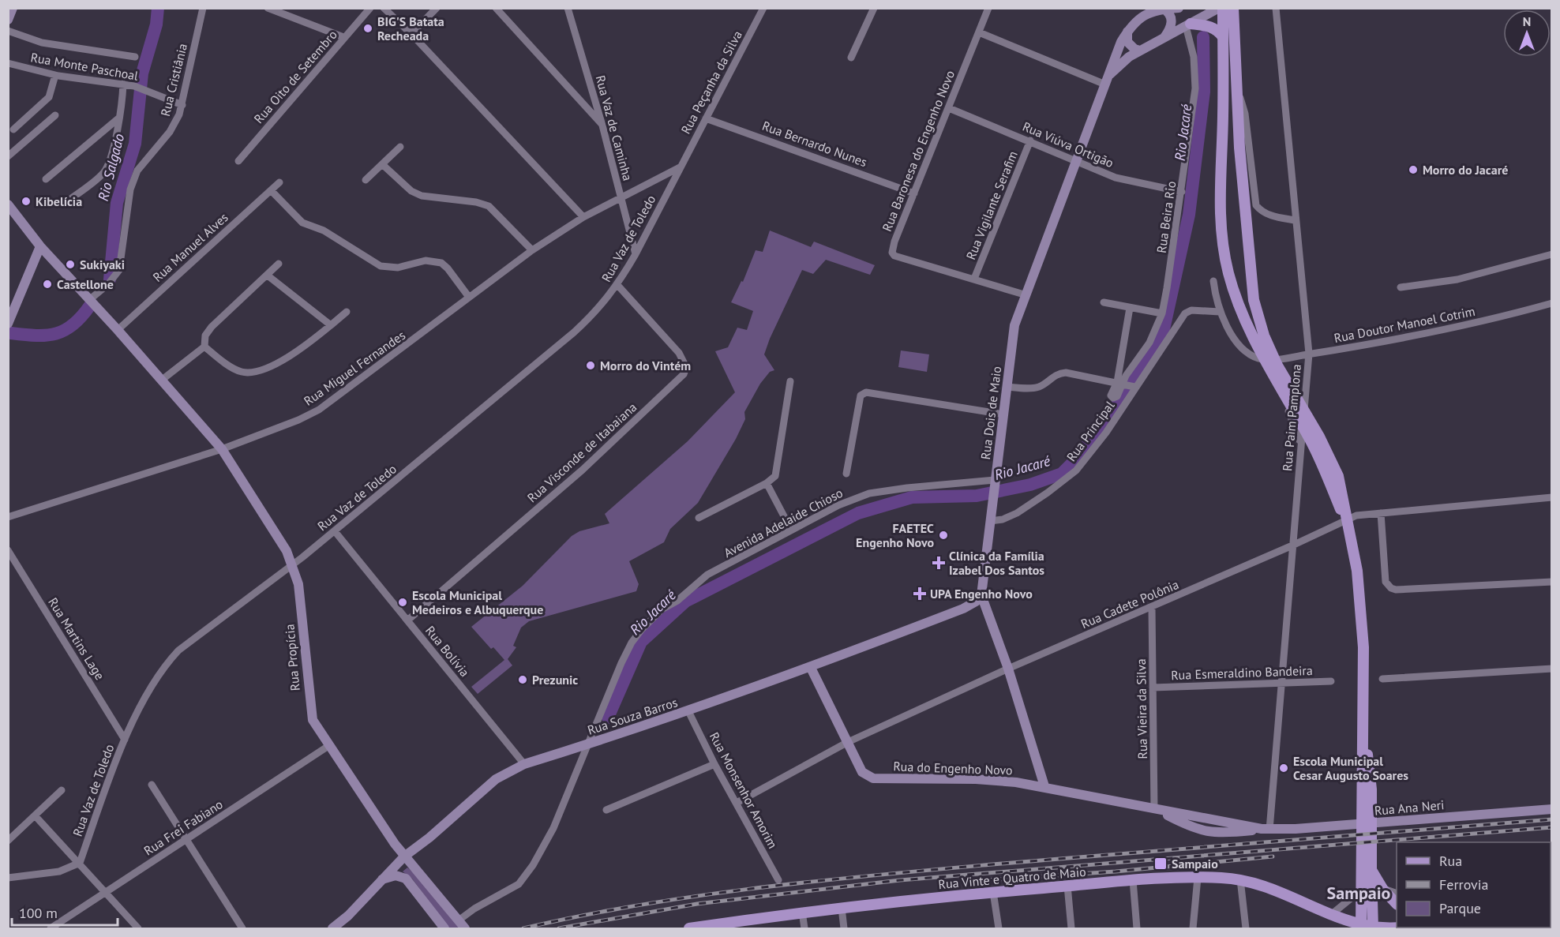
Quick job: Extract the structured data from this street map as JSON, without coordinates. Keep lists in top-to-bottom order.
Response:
{
  "streets": {
    "main road": [
      "Rua Dois de Maio",
      "Rua Propícia",
      "Rua Souza Barros",
      "Rua do Engenho Novo",
      "Rua Ana Neri",
      "Rua Vinte e Quatro de Maio"
    ],
    "street": [
      "Rua Monte Paschoal",
      "Rua Oito de Setembro",
      "Rua Cristiânia",
      "Rua Peçanha da Silva",
      "Rua Vaz de Caminha",
      "Rua Bernardo Nunes",
      "Rua Viúva Ortigão",
      "Rua Baronesa do Engenho Novo",
      "Rua Vigilante Serafim",
      "Rua Beira Rio",
      "Rua Vaz de Toledo",
      "Rua Manuel Alves",
      "Rua Doutor Manoel Cotrim",
      "Rua Miguel Fernandes",
      "Rua Paim Pamplona",
      "Rua Principal",
      "Rua Visconde de Itabaiana",
      "Avenida Adelaide Chioso",
      "Rua Cadete Polônia",
      "Rua Martins Lage",
      "Rua Bolívia",
      "Rua Esmeraldino Bandeira",
      "Rua Vieira da Silva",
      "Rua Monsenhor Amorim",
      "Rua Frei Fabiano"
    ]
  },
  "crossings": [
    ["Rua Monte Paschoal", "Rua Cristiânia"],
    ["Rua Cristiânia", "Rua Propícia"],
    ["Rua Peçanha da Silva", "Rua Bernardo Nunes"],
    ["Rua Peçanha da Silva", "Rua Vaz de Toledo"],
    ["Rua Peçanha da Silva", "Rua Miguel Fernandes"],
    ["Rua Vaz de Caminha", "Rua Vaz de Toledo"],
    ["Rua Vaz de Caminha", "Rua Miguel Fernandes"],
    ["Rua Bernardo Nunes", "Rua Baronesa do Engenho Novo"],
    ["Rua Viúva Ortigão", "Rua Baronesa do Engenho Novo"],
    ["Rua Viúva Ortigão", "Rua Vigilante Serafim"],
    ["Rua Viúva Ortigão", "Rua Beira Rio"],
    ["Rua Viúva Ortigão", "Rua Dois de Maio"],
    ["Rua Baronesa do Engenho Novo", "Rua Vigilante Serafim"],
    ["Rua Baronesa do Engenho Novo", "Rua Dois de Maio"],
    ["Rua Vaz de Toledo", "Rua Miguel Fernandes"],
    ["Rua Vaz de Toledo", "Rua Visconde de Itabaiana"],
    ["Rua Vaz de Toledo", "Rua Martins Lage"],
    ["Rua Vaz de Toledo", "Rua Bolívia"],
    ["Rua Manuel Alves", "Rua Propícia"],
    ["Rua Doutor Manoel Cotrim", "Rua Paim Pamplona"],
    ["Rua Miguel Fernandes", "Rua Propícia"],
    ["Rua Dois de Maio", "Rua Principal"],
    ["Rua Dois de Maio", "Avenida Adelaide Chioso"],
    ["Rua Dois de Maio", "Rua Cadete Polônia"],
    ["Rua Dois de Maio", "Rua Souza Barros"],
    ["Rua Dois de Maio", "Rua do Engenho Novo"],
    ["Rua Paim Pamplona", "Rua Cadete Polônia"],
    ["Rua Paim Pamplona", "Rua Esmeraldino Bandeira"],
    ["Rua Paim Pamplona", "Rua do Engenho Novo"],
    ["Rua Paim Pamplona", "Rua Ana Neri"],
    ["Rua Visconde de Itabaiana", "Rua Bolívia"],
    ["Avenida Adelaide Chioso", "Rua Propícia"],
    ["Avenida Adelaide Chioso", "Rua Souza Barros"],
    ["Rua Cadete Polônia", "Rua Vieira da Silva"],
    ["Rua Cadete Polônia", "Rua do Engenho Novo"],
    ["Rua Cadete Polônia", "Rua Monsenhor Amorim"],
    ["Rua Bolívia", "Rua Souza Barros"],
    ["Rua Propícia", "Rua Souza Barros"],
    ["Rua Propícia", "Rua Frei Fabiano"],
    ["Rua Esmeraldino Bandeira", "Rua Vieira da Silva"],
    ["Rua Vieira da Silva", "Rua do Engenho Novo"],
    ["Rua Souza Barros", "Rua do Engenho Novo"],
    ["Rua Souza Barros", "Rua Monsenhor Amorim"],
    ["Rua do Engenho Novo", "Rua Ana Neri"]
  ],
  "districts": ["Sampaio"],
  "water": ["Rio Jacaré", "Rio Salgado"],
  "places": {
    "other": [
      "BIG'S Batata Recheada",
      "Morro do Jacaré",
      "Kibelícia",
      "Sukiyaki",
      "Castellone",
      "Morro do Vintém",
      "FAETEC Engenho Novo",
      "Escola Municipal Medeiros e Albuquerque",
      "Prezunic",
      "Escola Municipal Cesar Augusto Soares"
    ],
    "health": ["Clínica da Família Izabel Dos Santos", "UPA Engenho Novo"],
    "transit": ["Sampaio"]
  },
  "legend": ["Rua", "Ferrovia", "Parque"],
  "scale_bar": "100 m",
  "north": "top"
}
